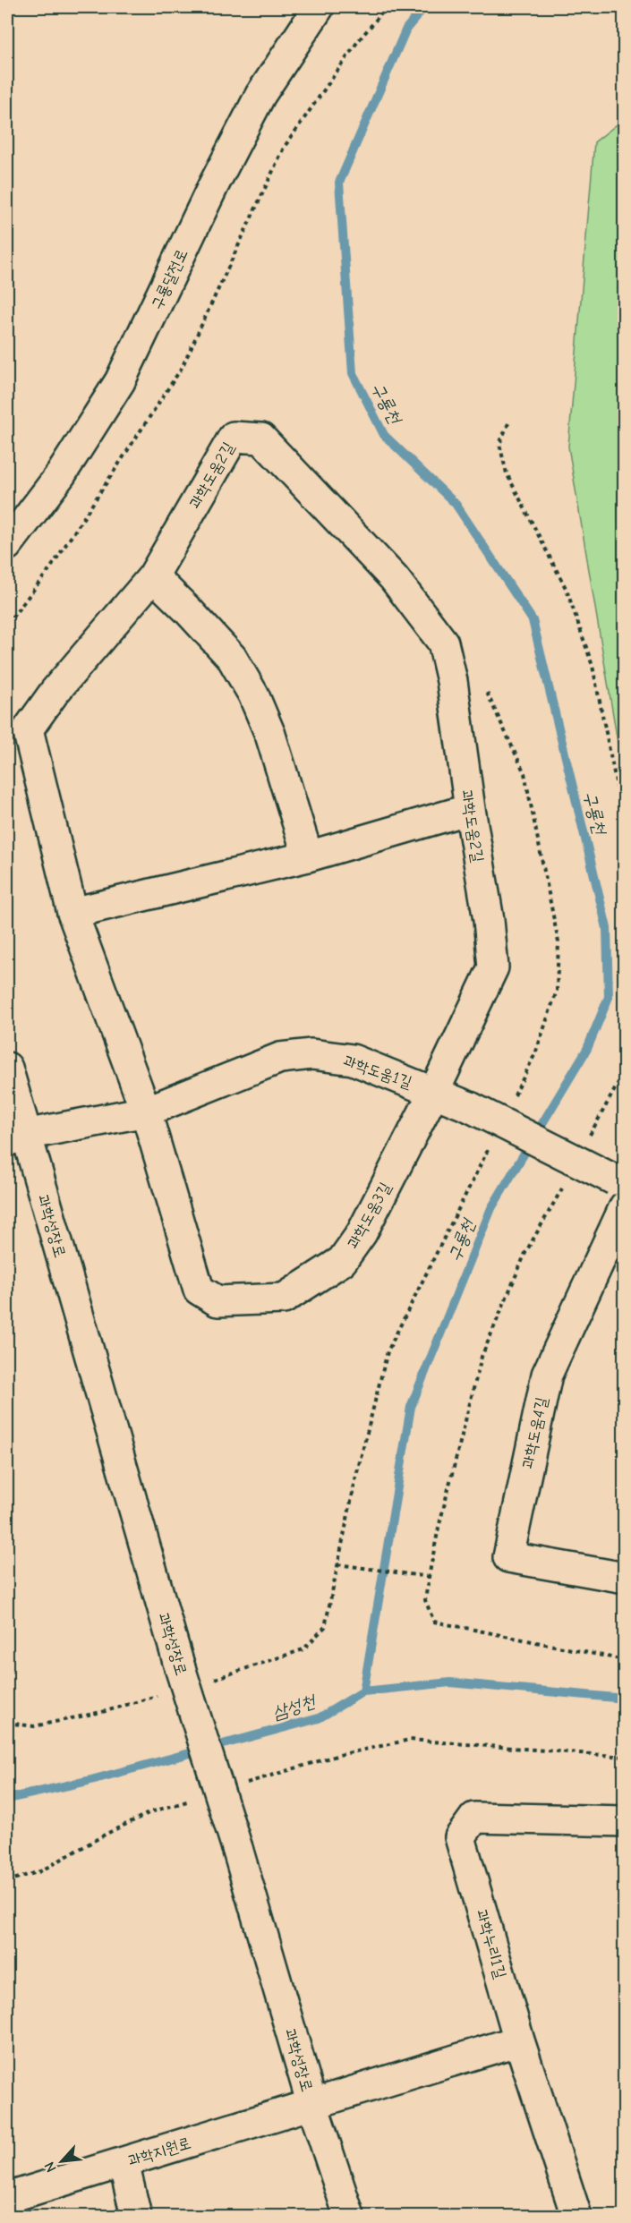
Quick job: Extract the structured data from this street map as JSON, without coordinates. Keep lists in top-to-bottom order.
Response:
{
  "streets": {
    "street": [
      "구룡달전로",
      "과학도움2길",
      "과학도움1길",
      "과학도움3길",
      "과학성장로",
      "과학도움4길",
      "과학누리1길",
      "과학지원로"
    ]
  },
  "crossings": [
    ["과학도움2길", "과학도움1길"],
    ["과학도움2길", "과학도움3길"],
    ["과학도움1길", "과학도움3길"],
    ["과학도움1길", "과학성장로"],
    ["과학성장로", "과학지원로"],
    ["과학누리1길", "과학지원로"]
  ],
  "water": ["구룡천", "삼성천"],
  "north": "bottom left"
}
